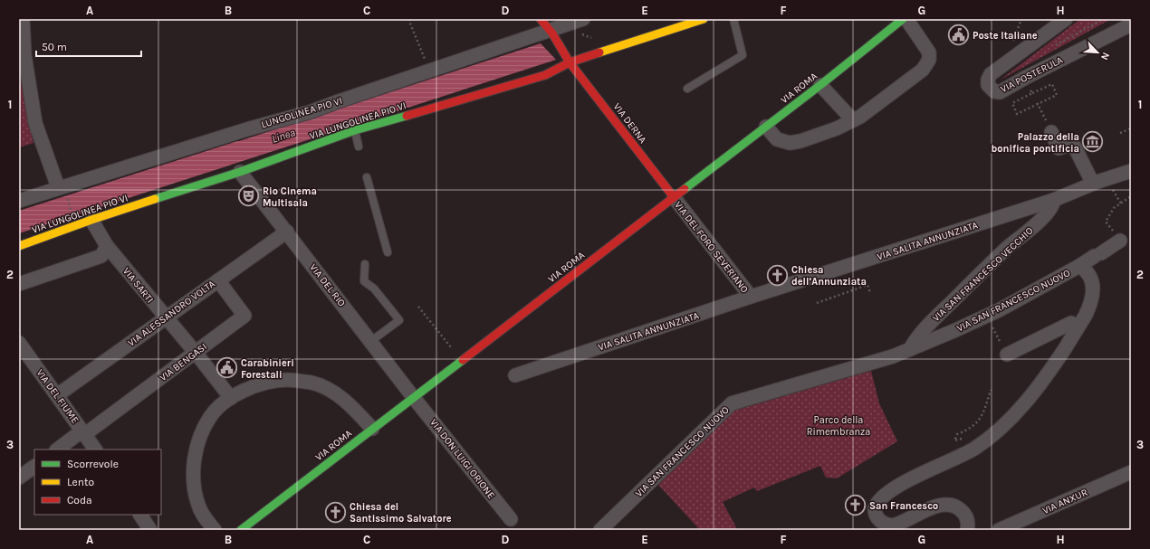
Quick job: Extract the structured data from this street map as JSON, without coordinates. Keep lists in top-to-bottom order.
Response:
{
  "streets": {
    "street": [
      "VIA POSTERULA",
      "VIA ROMA",
      "LUNGOLINEA PIO VI",
      "VIA LUNGOLINEA PIO VI",
      "VIA DERNA",
      "VIA SALITA ANNUNZIATA",
      "VIA DEL FORO SEVERIANO",
      "VIA SAN FRANCESCO VECCHIO",
      "VIA SARTI",
      "VIA DEL RIO",
      "VIA SAN FRANCESCO NUOVO",
      "VIA ALESSANDRO VOLTA",
      "VIA BENGASI",
      "VIA DEL FIUME",
      "VIA DON LUIGI ORIONE",
      "VIA ANXUR"
    ]
  },
  "crossings": [
    ["VIA ROMA", "VIA DERNA"],
    ["VIA ROMA", "VIA DEL FORO SEVERIANO"],
    ["VIA ROMA", "VIA DEL RIO"],
    ["VIA ROMA", "VIA DON LUIGI ORIONE"],
    ["LUNGOLINEA PIO VI", "VIA DERNA"],
    ["VIA LUNGOLINEA PIO VI", "VIA DERNA"],
    ["VIA LUNGOLINEA PIO VI", "VIA SARTI"],
    ["VIA LUNGOLINEA PIO VI", "VIA DEL RIO"],
    ["VIA DERNA", "VIA DEL FORO SEVERIANO"],
    ["VIA SALITA ANNUNZIATA", "VIA DEL FORO SEVERIANO"],
    ["VIA SALITA ANNUNZIATA", "VIA SAN FRANCESCO VECCHIO"],
    ["VIA SAN FRANCESCO VECCHIO", "VIA SAN FRANCESCO NUOVO"],
    ["VIA SARTI", "VIA ALESSANDRO VOLTA"],
    ["VIA SARTI", "VIA BENGASI"],
    ["VIA DEL RIO", "VIA ALESSANDRO VOLTA"],
    ["VIA DEL RIO", "VIA DON LUIGI ORIONE"],
    ["VIA ALESSANDRO VOLTA", "VIA BENGASI"],
    ["VIA ALESSANDRO VOLTA", "VIA DEL FIUME"],
    ["VIA BENGASI", "VIA DEL FIUME"]
  ],
  "water": ["Linea"],
  "parks": ["Parco della Rimembranza"],
  "places": {
    "public building": ["Poste Italiane", "Carabinieri Forestali"],
    "museum": ["Palazzo della bonifica pontificia"],
    "theatre": ["Rio Cinema Multisala"],
    "church": ["Chiesa dell’Annunziata", "San Francesco", "Chiesa del Santissimo Salvatore"]
  },
  "legend": ["Scorrevole", "Lento", "Coda"],
  "scale_bar": "50 m",
  "north": "bottom right",
  "grid": {
    "columns": [
      "A",
      "B",
      "C",
      "D",
      "E",
      "F",
      "G",
      "H"
    ],
    "rows": ["1", "2", "3"]
  }
}
